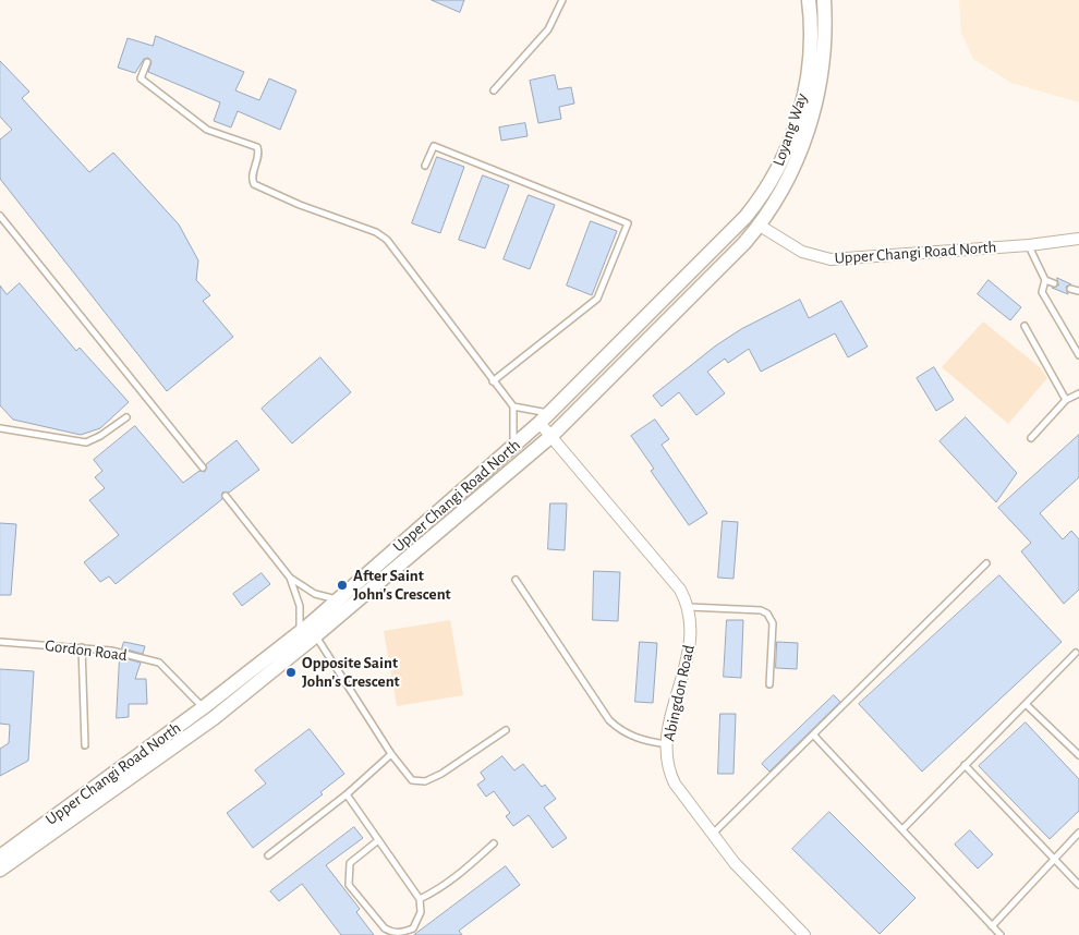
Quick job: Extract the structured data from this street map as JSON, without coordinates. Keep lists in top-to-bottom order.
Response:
{
  "streets": {
    "street": ["Loyang Way", "Upper Changi Road North", "Abingdon Road"],
    "lane": ["Gordon Road"]
  },
  "crossings": [
    ["Loyang Way", "Upper Changi Road North"],
    ["Upper Changi Road North", "Gordon Road"],
    ["Upper Changi Road North", "Abingdon Road"]
  ],
  "places": ["After Saint John's Crescent", "Opposite Saint John's Crescent"]
}
